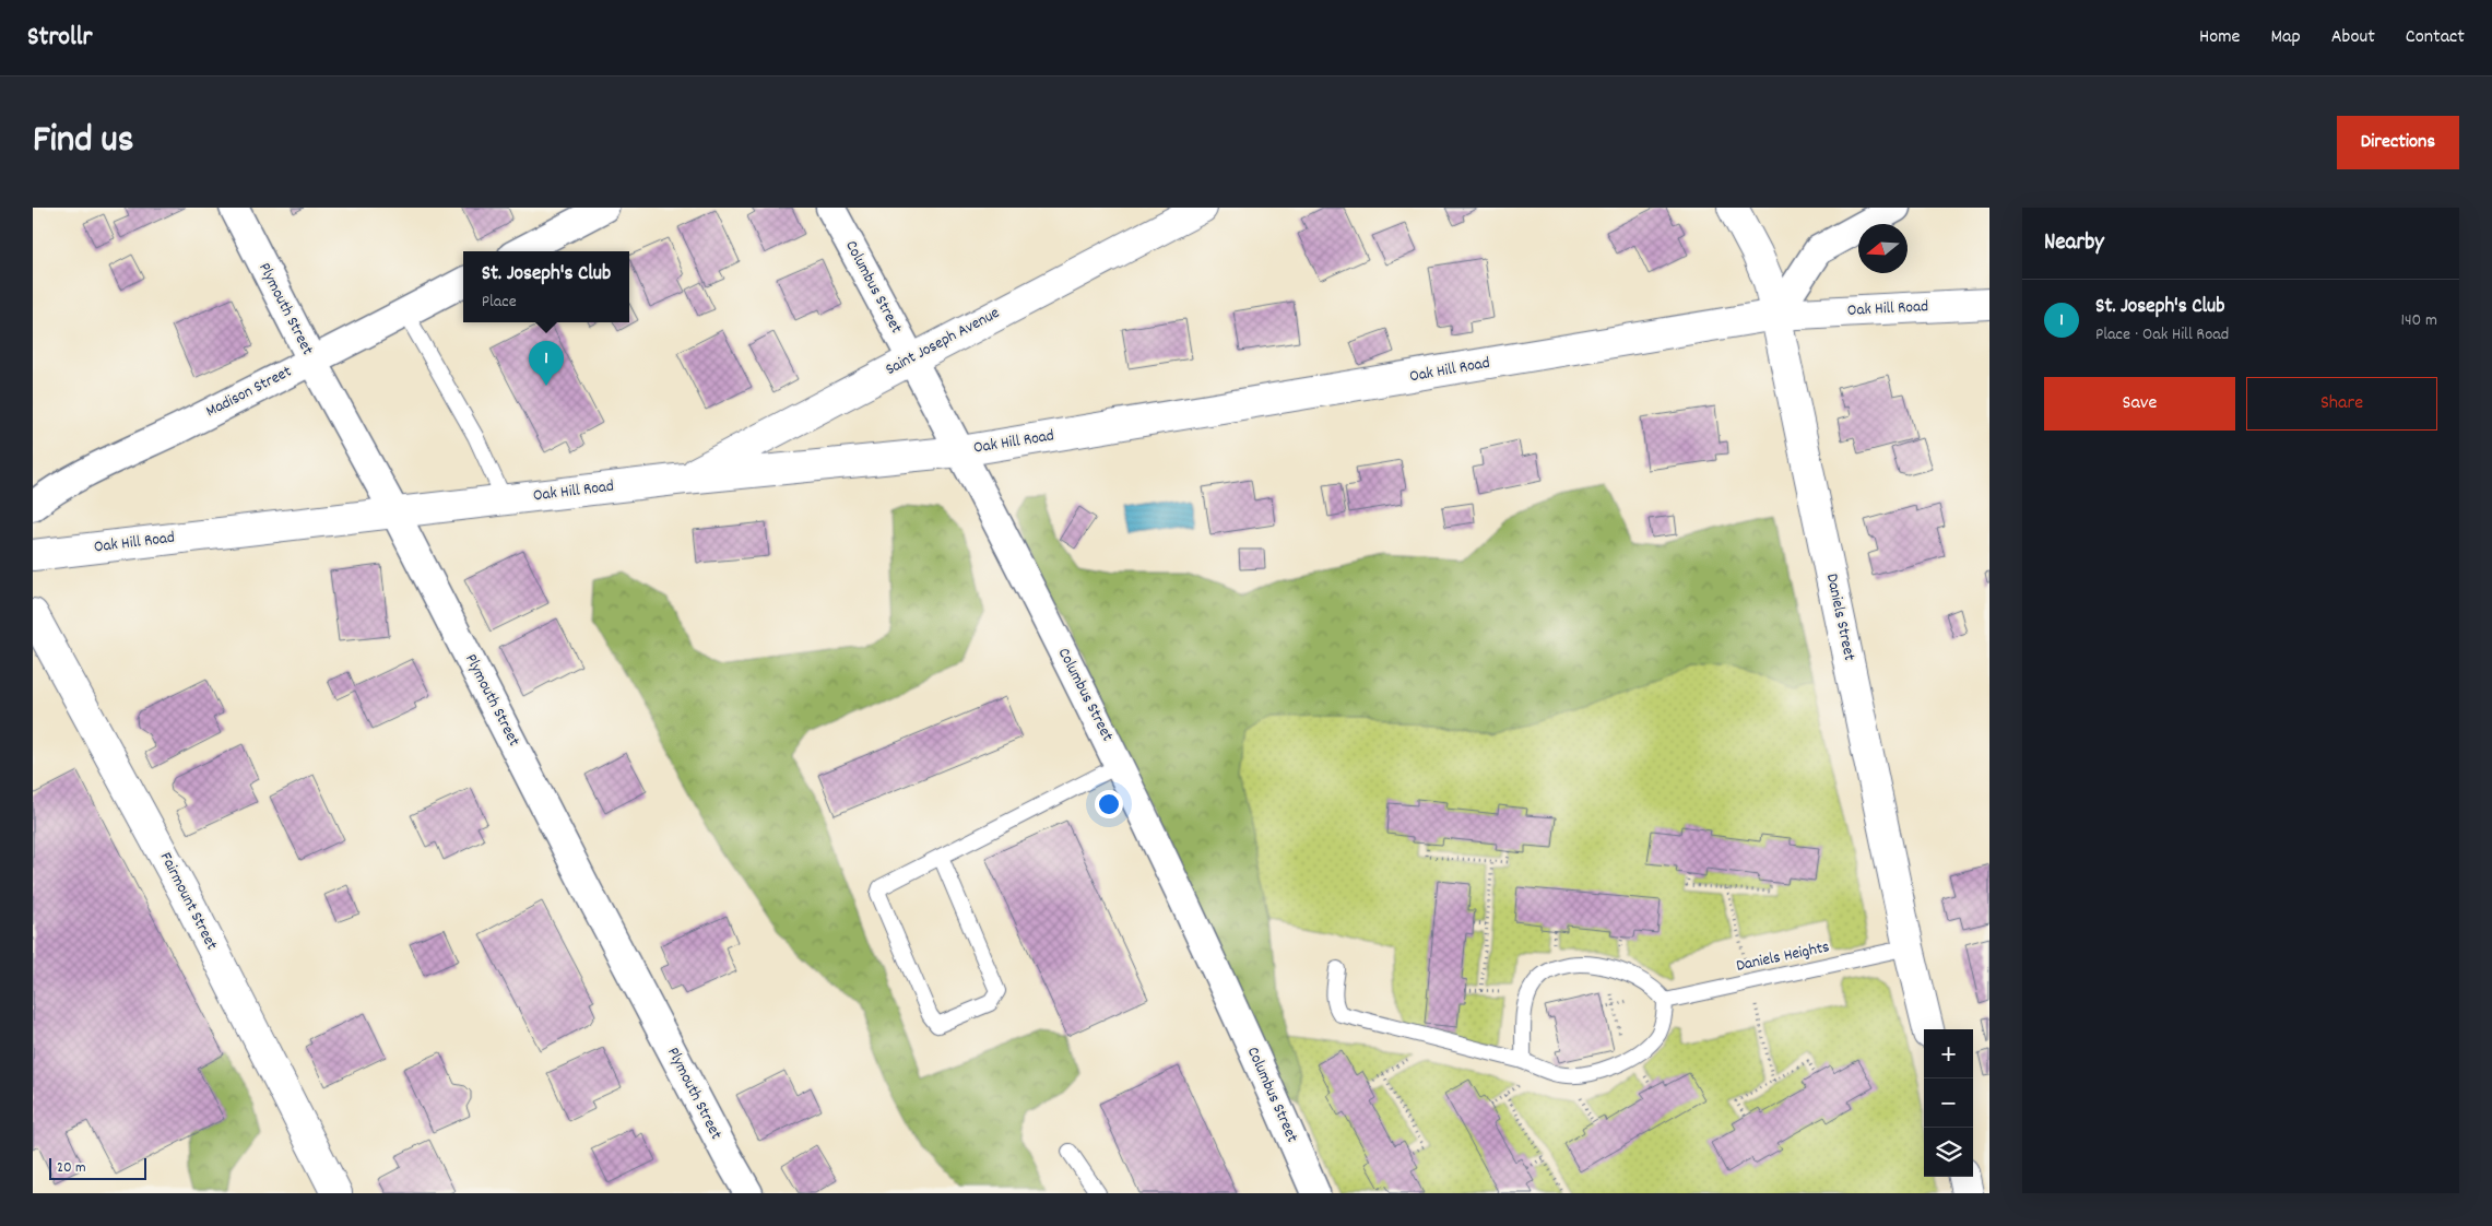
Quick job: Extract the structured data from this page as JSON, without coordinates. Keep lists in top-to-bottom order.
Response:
{
  "streets": {
    "street": [
      "Columbus Street",
      "Plymouth Street",
      "Oak Hill Road",
      "Saint Joseph Avenue",
      "Madison Street",
      "Daniels Street",
      "Fairmount Street"
    ],
    "lane": ["Daniels Heights"]
  },
  "crossings": [
    ["Columbus Street", "Oak Hill Road"],
    ["Columbus Street", "Saint Joseph Avenue"],
    ["Plymouth Street", "Oak Hill Road"],
    ["Plymouth Street", "Madison Street"],
    ["Oak Hill Road", "Saint Joseph Avenue"],
    ["Oak Hill Road", "Daniels Street"],
    ["Daniels Street", "Daniels Heights"]
  ],
  "scale_bar": "20 m",
  "north": "left",
  "page": {
    "header": "Strollr",
    "nav": [
      "Home",
      "Map",
      "About",
      "Contact"
    ],
    "title": "Find us",
    "buttons": [
      "Directions",
      ["Save", "Share"]
    ],
    "heading": "Nearby",
    "popup": ["St. Joseph's Club", "Place"],
    "list": [
      {
        "mark": "1",
        "name": "St. Joseph's Club",
        "note": "Place · Oak Hill Road",
        "value": "140 m"
      }
    ],
    "pins": "1",
    "map_buttons": ["+", "−"],
    "scale": "20 m"
  }
}
